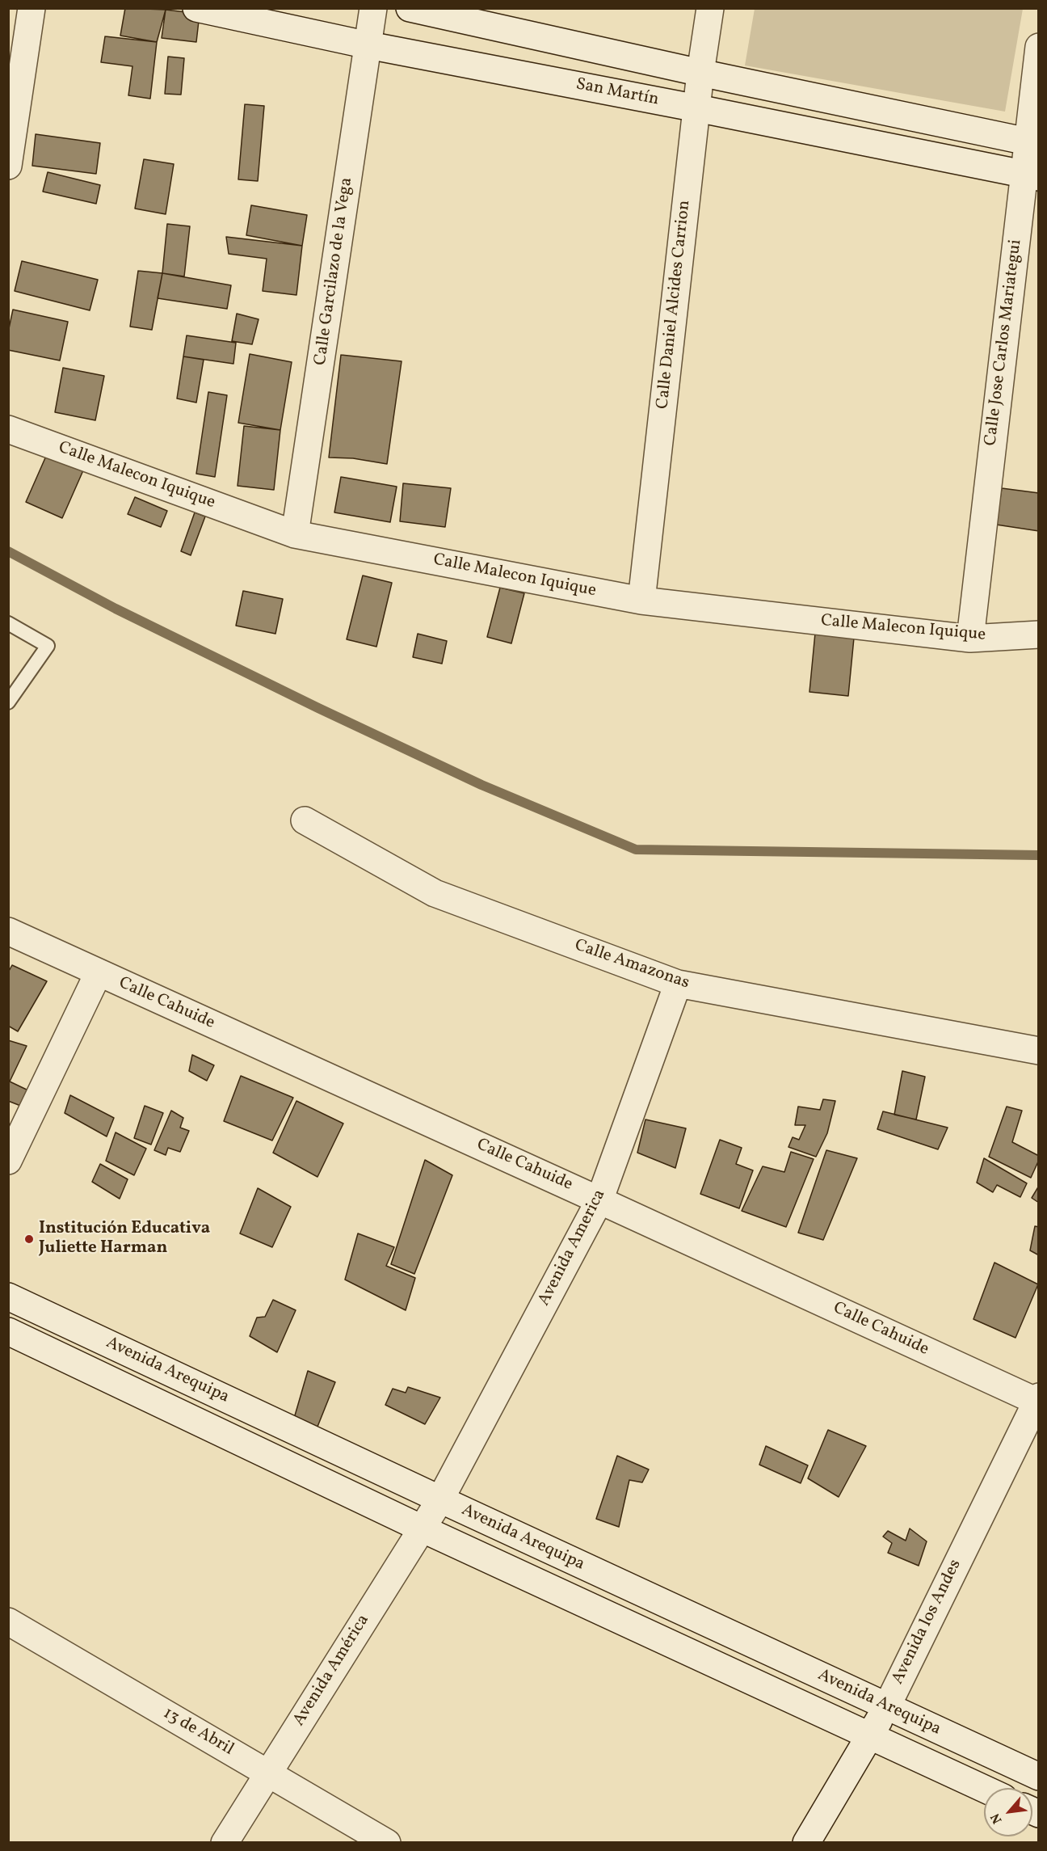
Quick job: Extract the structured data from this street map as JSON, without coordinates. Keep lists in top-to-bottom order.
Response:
{
  "streets": {
    "street": [
      "San Martín",
      "Calle Garcilazo de la Vega",
      "Calle Daniel Alcides Carrion",
      "Calle Jose Carlos Mariategui",
      "Calle Malecon Iquique",
      "Calle Amazonas",
      "Calle Cahuide",
      "Avenida America",
      "Avenida Arequipa",
      "Avenida los Andes",
      "Avenida América",
      "13 de Abril"
    ]
  },
  "crossings": [
    ["San Martín", "Calle Garcilazo de la Vega"],
    ["San Martín", "Calle Daniel Alcides Carrion"],
    ["San Martín", "Calle Jose Carlos Mariategui"],
    ["Calle Garcilazo de la Vega", "Calle Malecon Iquique"],
    ["Calle Daniel Alcides Carrion", "Calle Malecon Iquique"],
    ["Calle Jose Carlos Mariategui", "Calle Malecon Iquique"],
    ["Calle Amazonas", "Avenida America"],
    ["Calle Cahuide", "Avenida America"],
    ["Calle Cahuide", "Avenida los Andes"],
    ["Avenida America", "Avenida Arequipa"],
    ["Avenida America", "Avenida América"],
    ["Avenida Arequipa", "Avenida los Andes"],
    ["Avenida Arequipa", "Avenida América"],
    ["Avenida América", "13 de Abril"]
  ],
  "places": ["Institución Educativa Juliette Harman"],
  "north": "bottom left"
}
